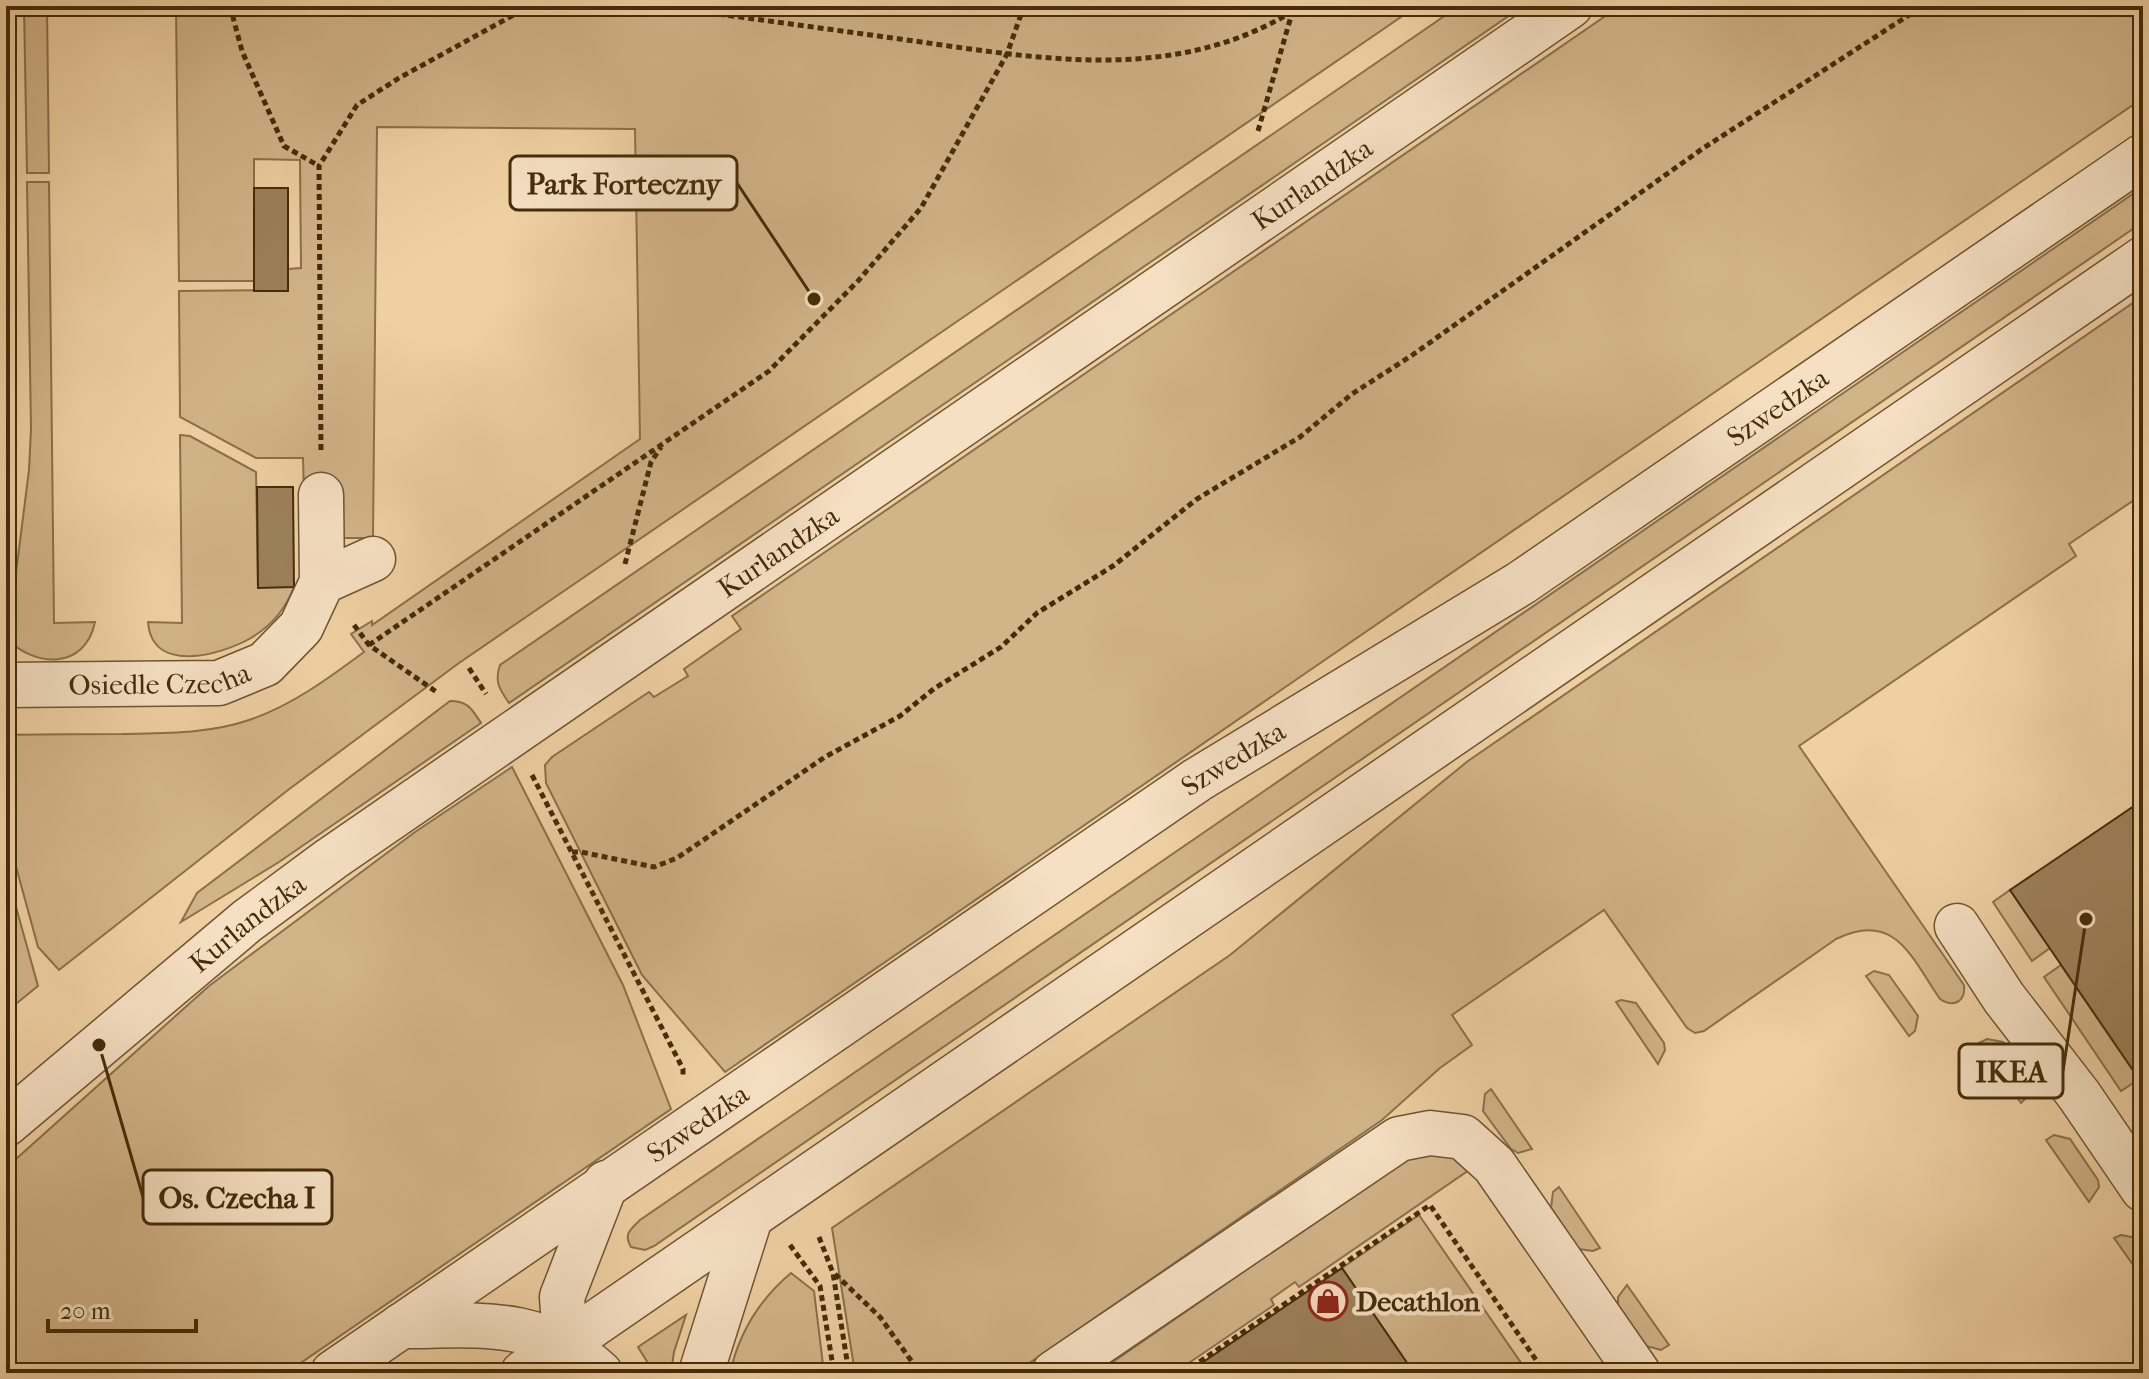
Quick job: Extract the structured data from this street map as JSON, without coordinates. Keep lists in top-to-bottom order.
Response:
{
  "streets": {
    "street": ["Kurlandzka", "Szwedzka", "Osiedle Czecha"]
  },
  "places": {
    "other": ["Park Forteczny", "IKEA", "Os. Czecha I"],
    "shop": ["Decathlon"]
  },
  "scale_bar": "20 m"
}
